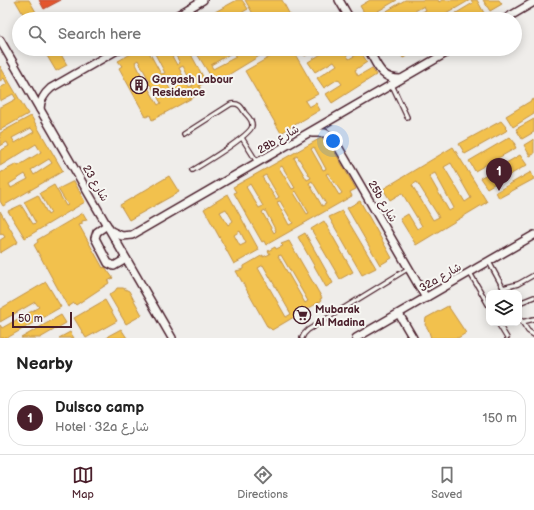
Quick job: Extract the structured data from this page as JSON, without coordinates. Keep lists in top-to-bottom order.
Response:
{
  "streets": {
    "street": [
      "28b شارع",
      "شارع 23",
      "25b شارع",
      "32a شارع"
    ]
  },
  "crossings": [
    ["28b شارع", "شارع 23"],
    ["28b شارع", "25b شارع"],
    ["25b شارع", "32a شارع"]
  ],
  "places": {
    "building": ["Gargash Labour Residence"],
    "supermarket": ["Mubarak Al Madina"]
  },
  "scale_bar": "50 m",
  "page": {
    "search": "Search here",
    "pins": "1",
    "scale": "50 m",
    "heading": "Nearby",
    "list": [
      {
        "mark": "1",
        "name": "Dulsco camp",
        "note": "Hotel · 32a شارع",
        "value": "150 m"
      }
    ],
    "nav": ["Map", "Directions", "Saved"]
  }
}
